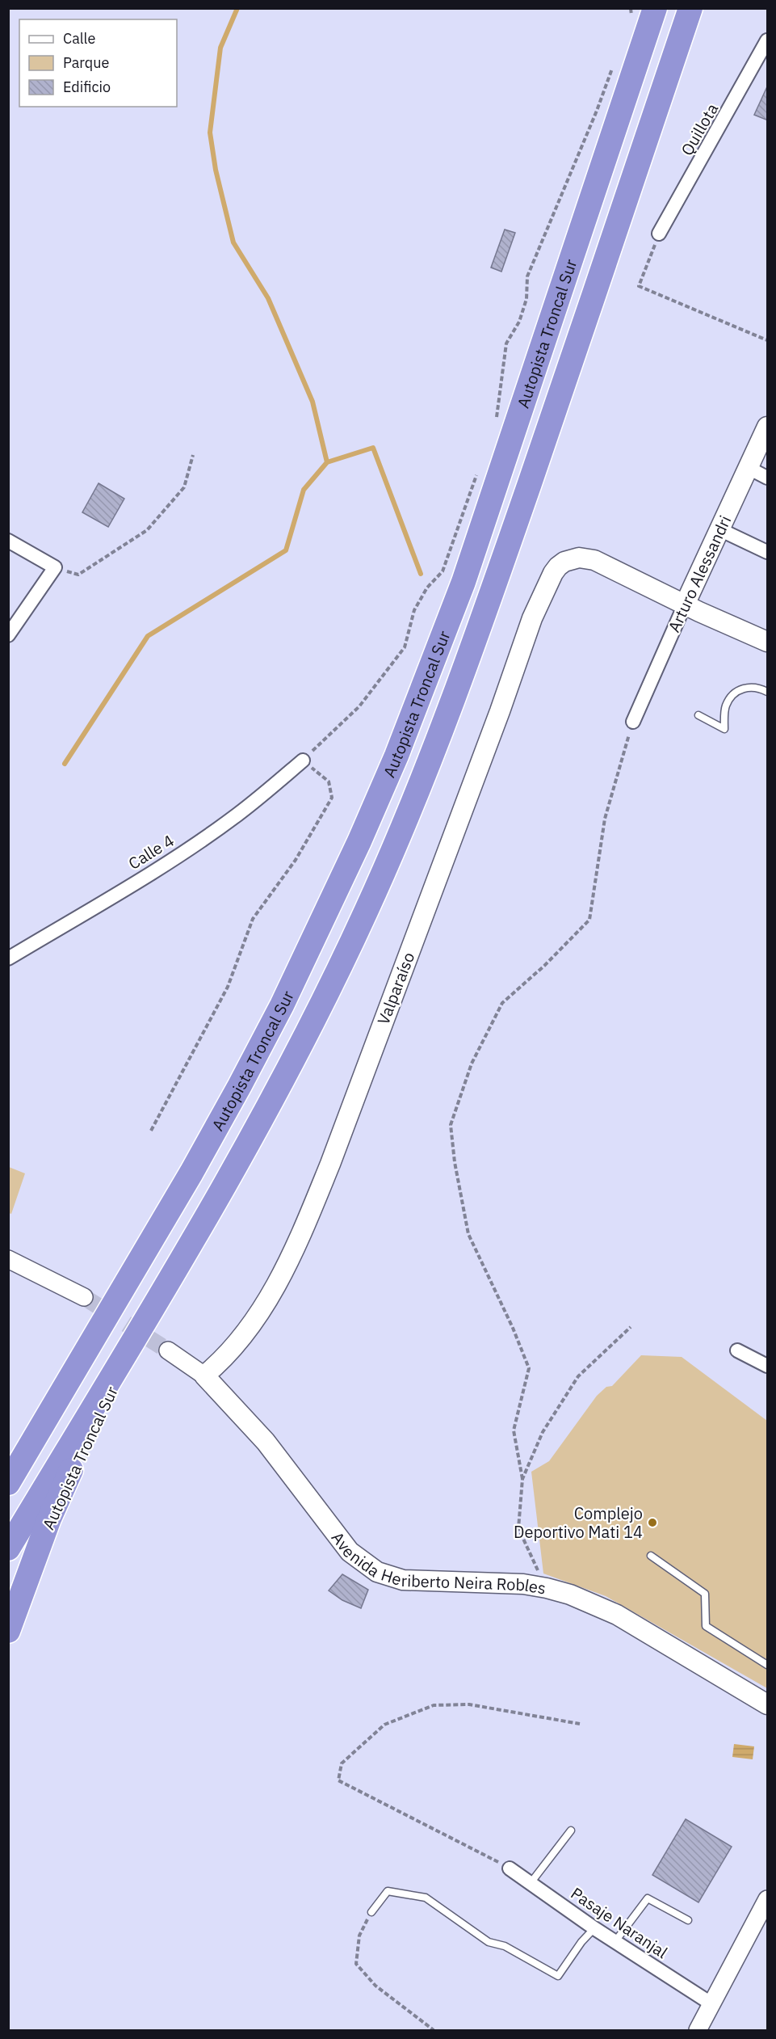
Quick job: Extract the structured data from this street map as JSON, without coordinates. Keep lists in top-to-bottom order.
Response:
{
  "streets": {
    "highway": ["Autopista Troncal Sur"],
    "main road": ["Arturo Alessandri", "Valparaíso", "Avenida Heriberto Neira Robles"],
    "street": ["Quillota", "Calle 4", "Pasaje Naranjal"]
  },
  "crossings": [
    ["Arturo Alessandri", "Valparaíso"],
    ["Valparaíso", "Avenida Heriberto Neira Robles"]
  ],
  "places": ["Complejo Deportivo Mati 14"],
  "legend": ["Calle", "Parque", "Edificio"]
}
